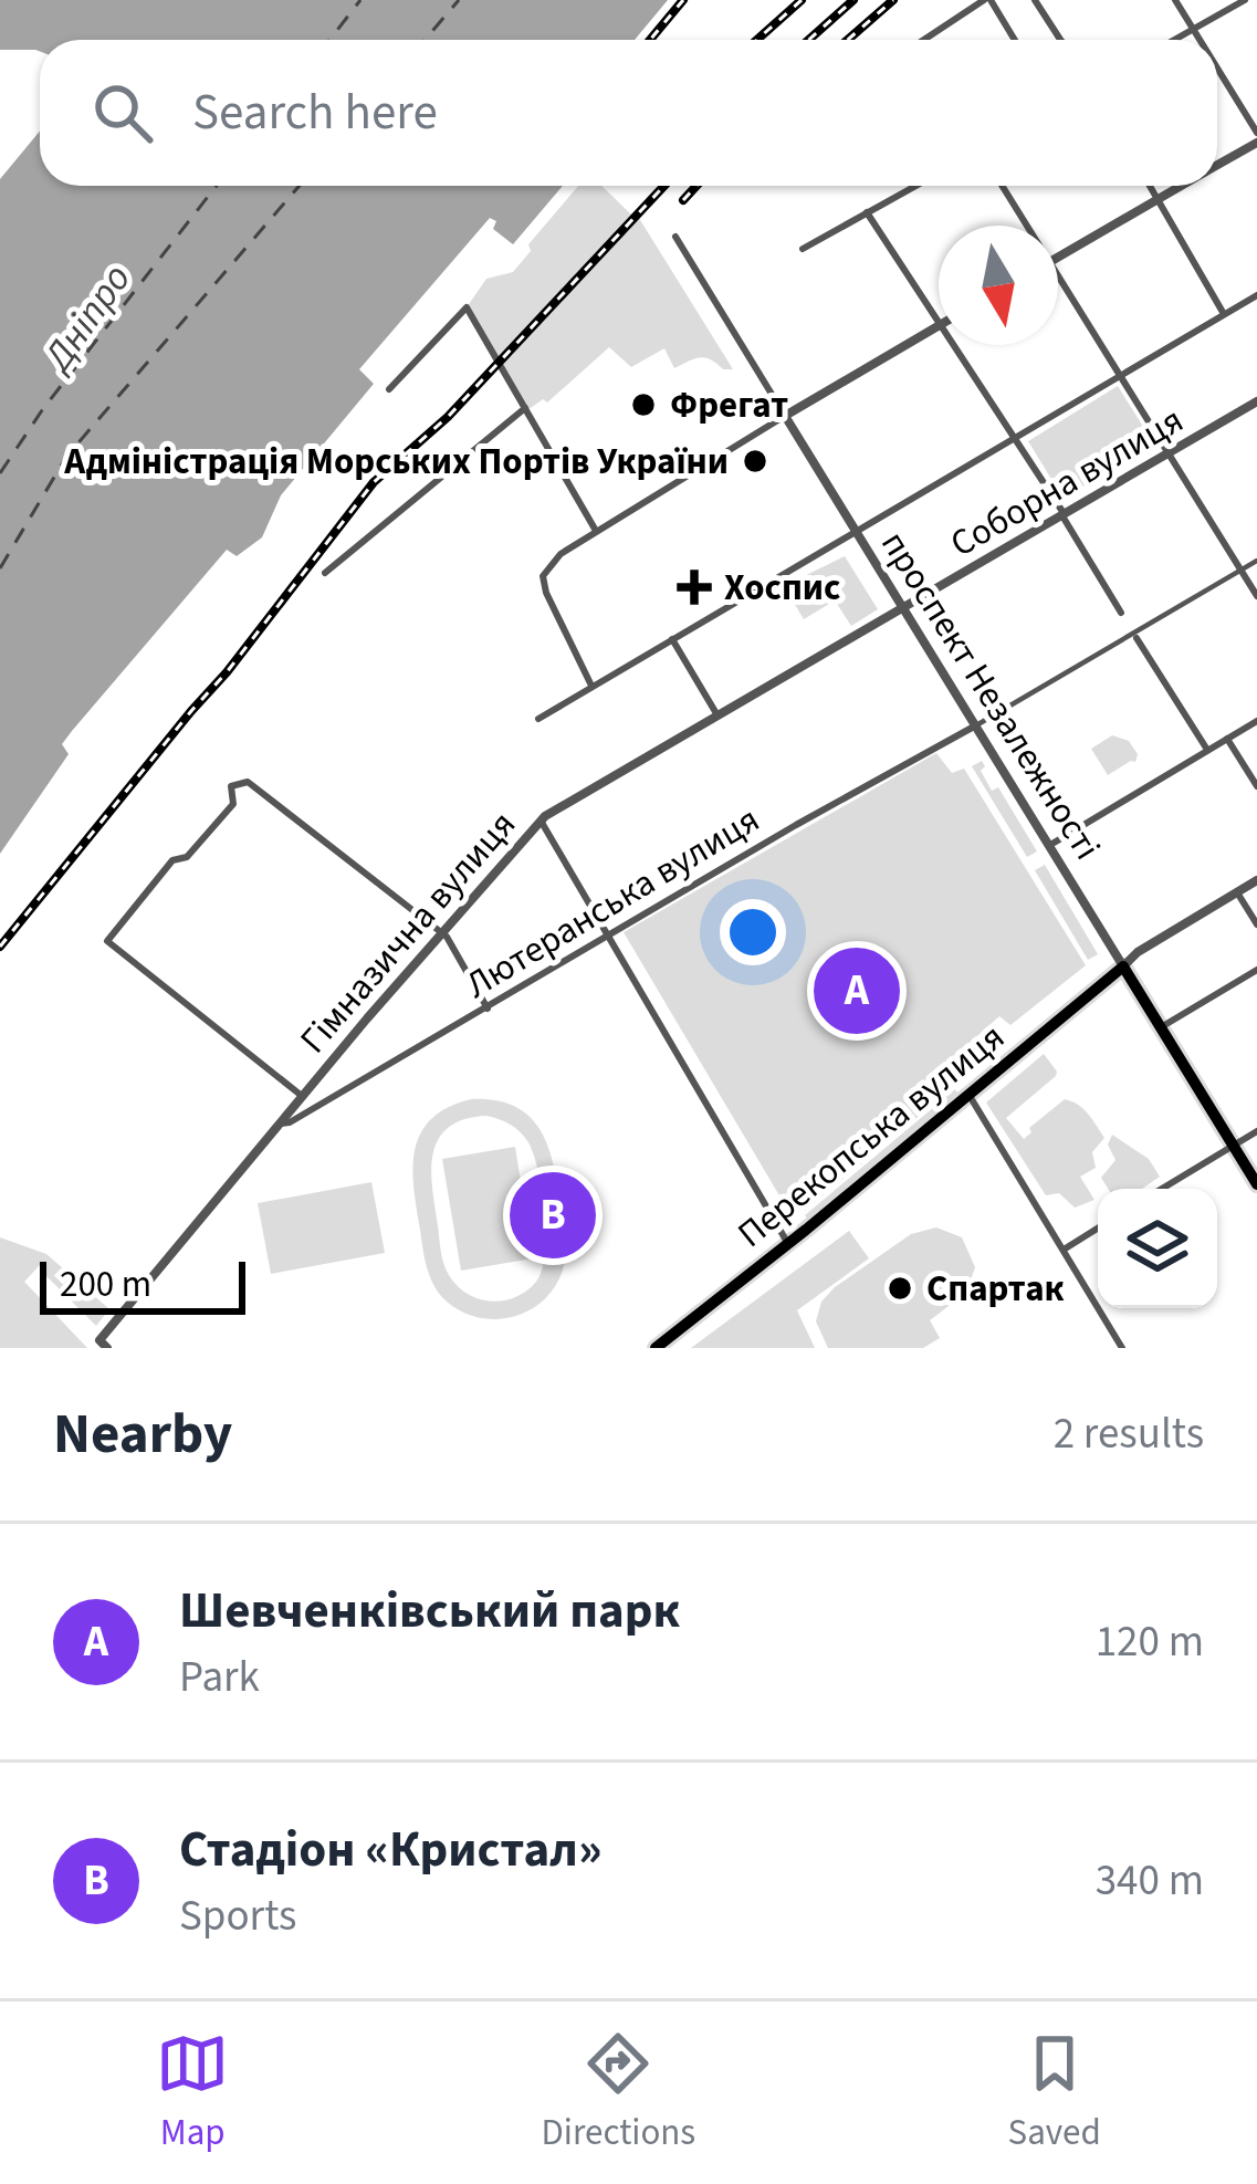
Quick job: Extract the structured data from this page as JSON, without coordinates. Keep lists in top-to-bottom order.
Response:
{
  "streets": {
    "main road": ["проспект Незалежності", "Перекопська вулиця"],
    "street": ["Соборна вулиця", "Лютеранська вулиця", "Гімназична вулиця"]
  },
  "crossings": [
    ["Соборна вулиця", "проспект Незалежності"],
    ["Соборна вулиця", "Гімназична вулиця"],
    ["проспект Незалежності", "Лютеранська вулиця"],
    ["проспект Незалежності", "Гімназична вулиця"],
    ["проспект Незалежності", "Перекопська вулиця"],
    ["Лютеранська вулиця", "Гімназична вулиця"]
  ],
  "water": ["Дніпро"],
  "places": {
    "other": ["Фрегат", "Адміністрація Морських Портів України", "Спартак"],
    "health": ["Хоспис"]
  },
  "scale_bar": "200 m",
  "north": "bottom",
  "page": {
    "search": "Search here",
    "pins": ["A", "B"],
    "scale": "200 m",
    "heading": ["Nearby", "2 results"],
    "list": [
      {
        "mark": "A",
        "name": "Шевченківський парк",
        "note": "Park",
        "value": "120 m"
      },
      {
        "mark": "B",
        "name": "Стадіон «Кристал»",
        "note": "Sports",
        "value": "340 m"
      }
    ],
    "nav": ["Map", "Directions", "Saved"]
  }
}
